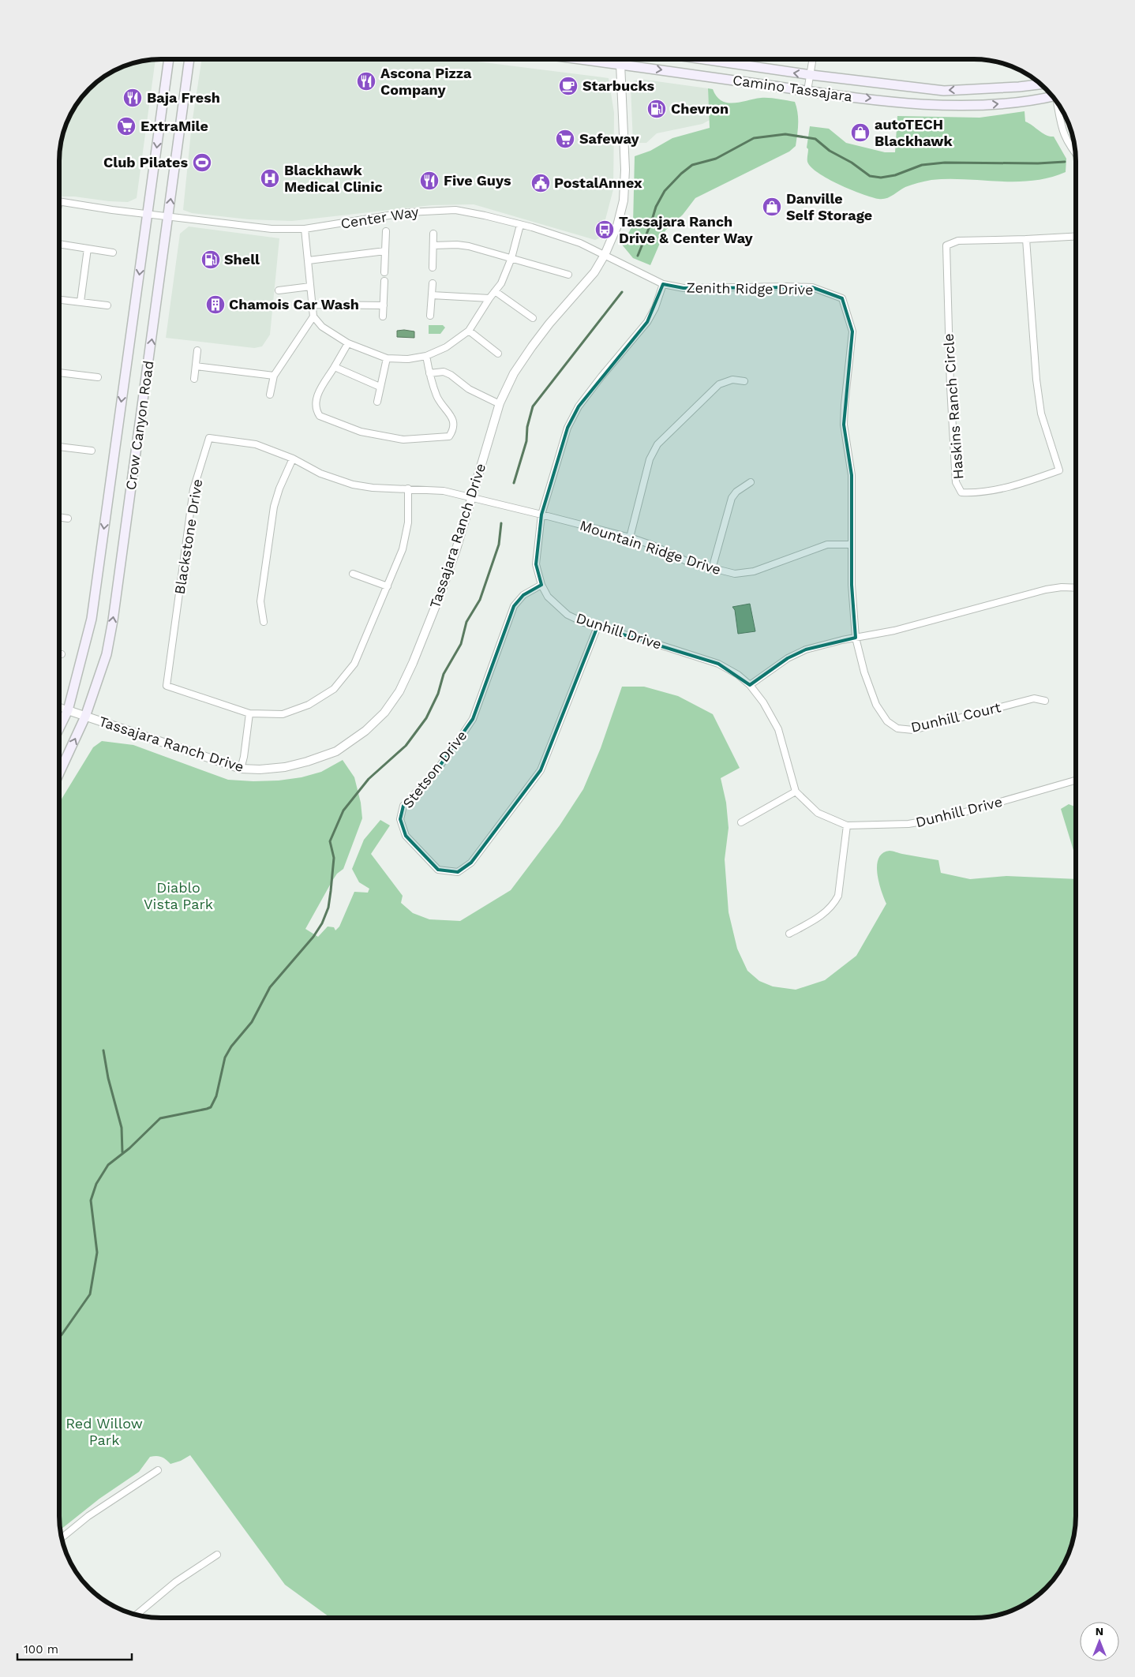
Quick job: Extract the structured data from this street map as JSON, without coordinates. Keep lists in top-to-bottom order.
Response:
{
  "streets": {
    "main road": ["Camino Tassajara", "Crow Canyon Road"],
    "street": [
      "Center Way",
      "Zenith Ridge Drive",
      "Haskins Ranch Circle",
      "Tassajara Ranch Drive",
      "Blackstone Drive",
      "Mountain Ridge Drive",
      "Dunhill Drive",
      "Dunhill Court",
      "Stetson Drive"
    ]
  },
  "crossings": [
    ["Camino Tassajara", "Tassajara Ranch Drive"],
    ["Center Way", "Zenith Ridge Drive"],
    ["Center Way", "Crow Canyon Road"],
    ["Center Way", "Tassajara Ranch Drive"],
    ["Zenith Ridge Drive", "Tassajara Ranch Drive"],
    ["Zenith Ridge Drive", "Mountain Ridge Drive"],
    ["Zenith Ridge Drive", "Dunhill Drive"],
    ["Zenith Ridge Drive", "Dunhill Court"],
    ["Crow Canyon Road", "Tassajara Ranch Drive"],
    ["Tassajara Ranch Drive", "Blackstone Drive"],
    ["Tassajara Ranch Drive", "Mountain Ridge Drive"],
    ["Blackstone Drive", "Mountain Ridge Drive"],
    ["Mountain Ridge Drive", "Dunhill Drive"],
    ["Dunhill Drive", "Stetson Drive"]
  ],
  "parks": ["Diablo Vista Park", "Red Willow Park"],
  "places": {
    "restaurant": ["Ascona Pizza Company", "Baja Fresh", "Five Guys"],
    "cafe": ["Starbucks"],
    "fuel station": ["Chevron", "Shell"],
    "supermarket": ["ExtraMile", "Safeway"],
    "shop": ["autoTECH Blackhawk", "Danville Self Storage"],
    "sports": ["Club Pilates"],
    "hospital": ["Blackhawk Medical Clinic"],
    "public building": ["PostalAnnex"],
    "bus stop": ["Tassajara Ranch Drive & Center Way"],
    "building": ["Chamois Car Wash"]
  },
  "scale_bar": "100 m",
  "north": "top"
}
